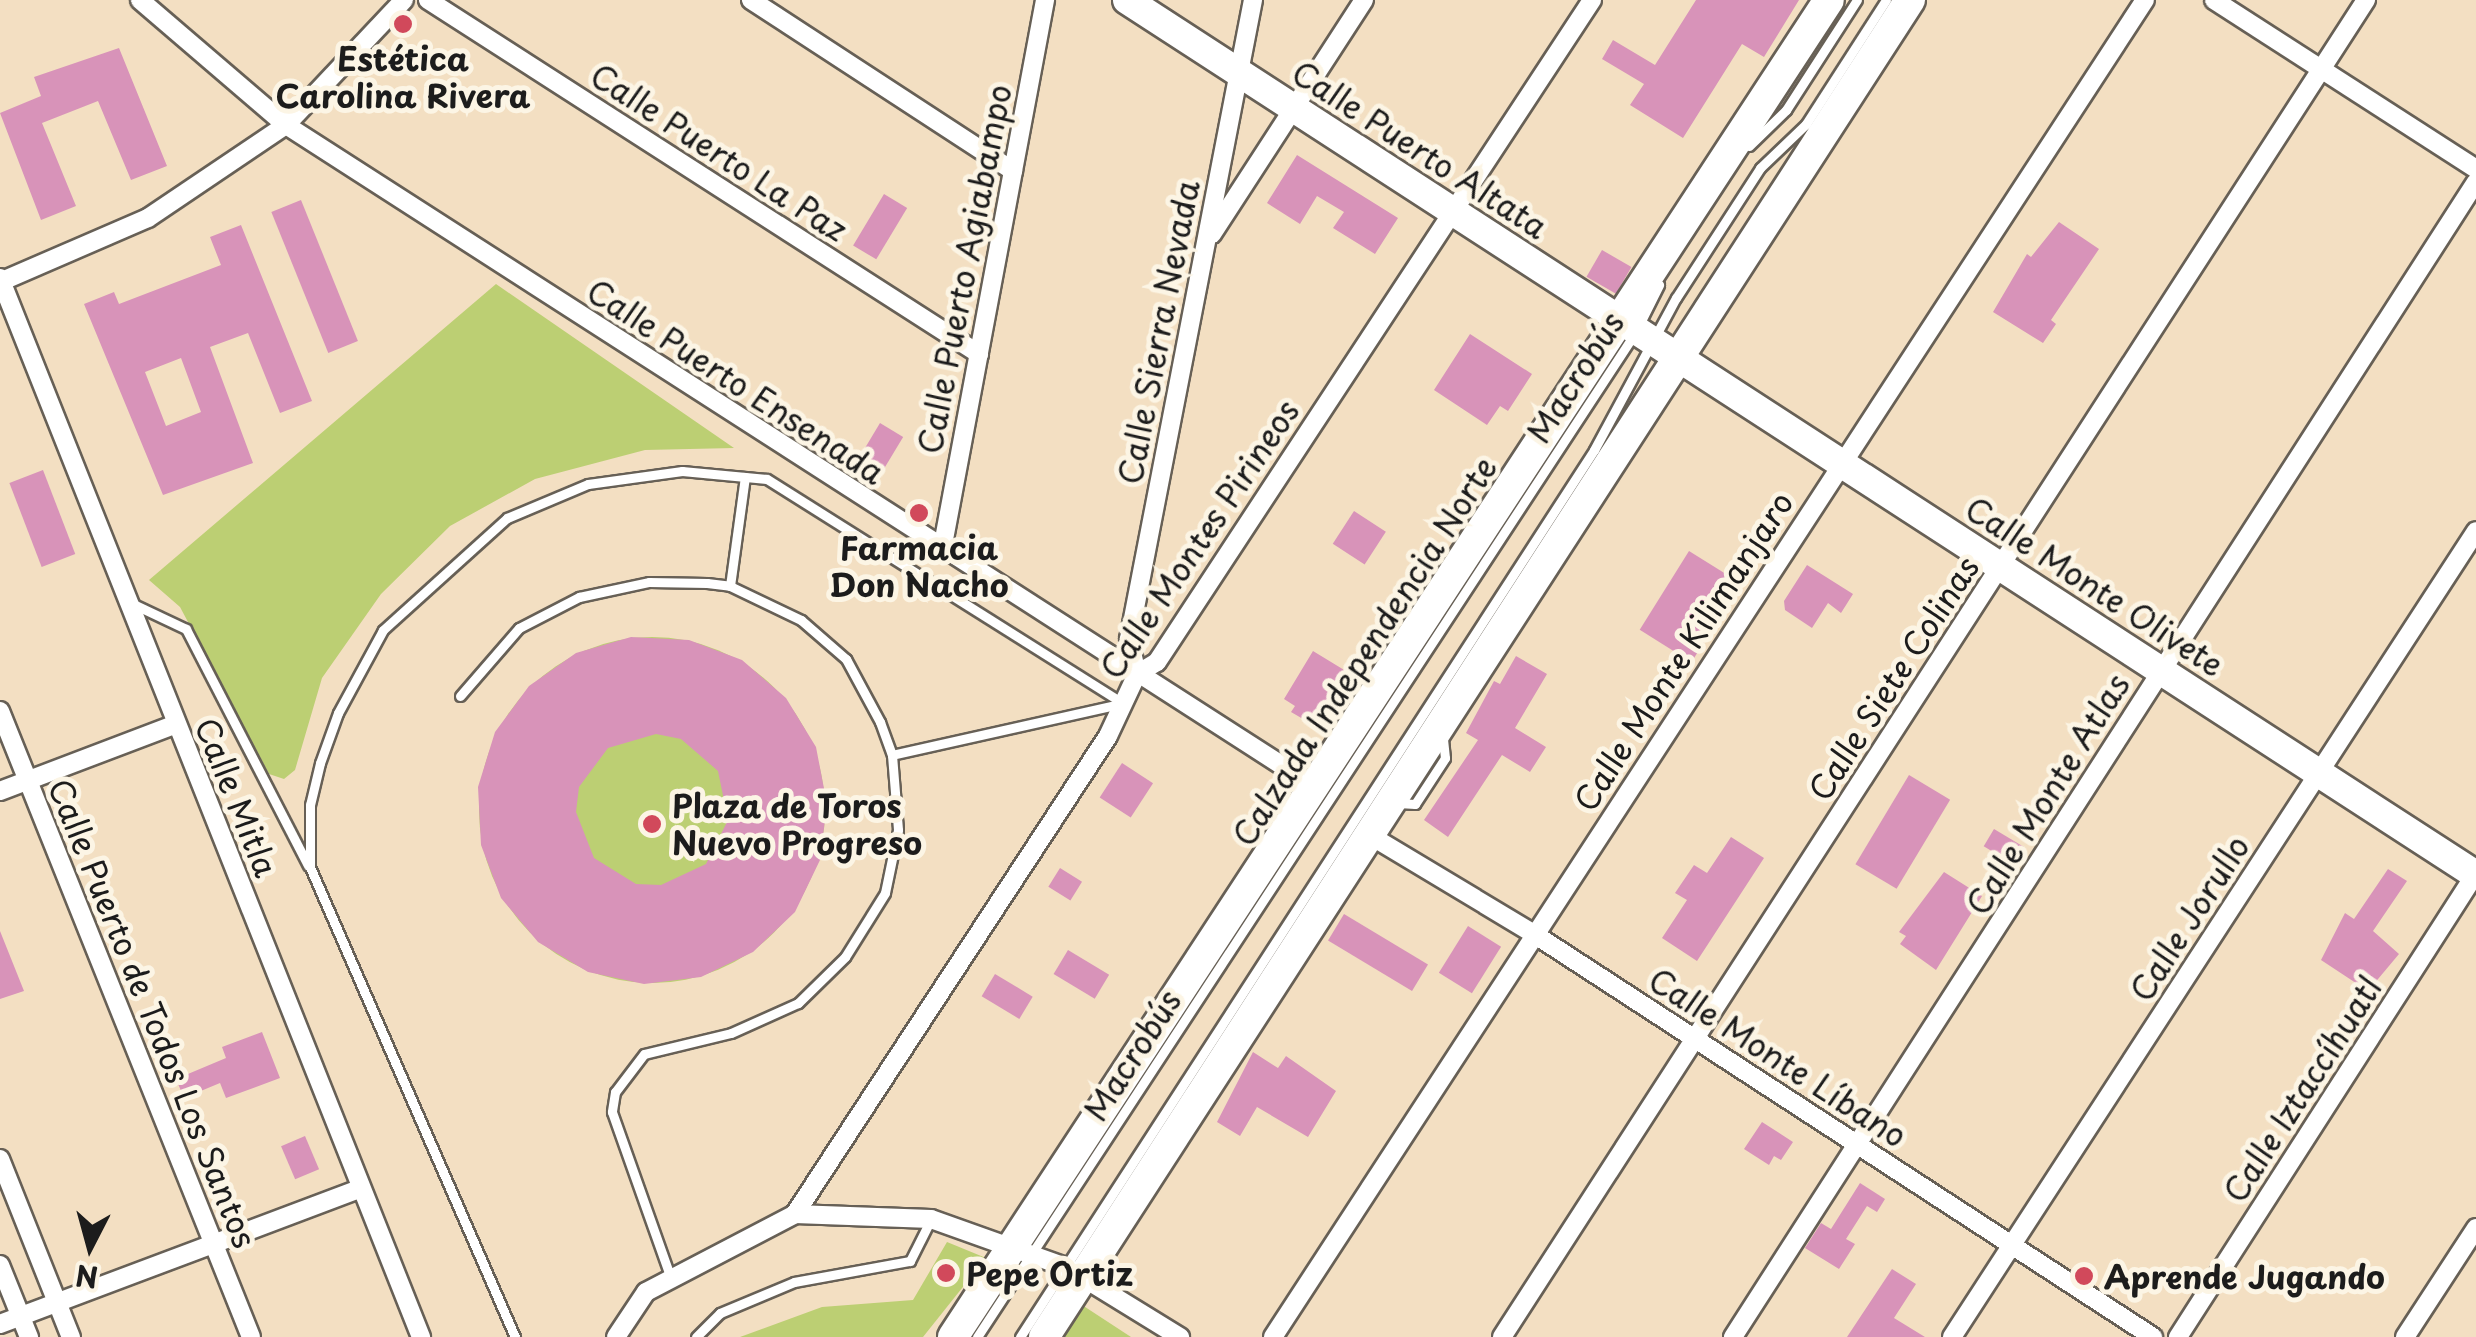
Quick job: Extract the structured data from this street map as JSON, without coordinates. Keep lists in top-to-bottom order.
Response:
{
  "streets": {
    "main road": ["Calzada Independencia Norte"],
    "street": [
      "Calle Puerto Altata",
      "Calle Puerto La Paz",
      "Calle Puerto Agiabampo",
      "Calle Sierra Nevada",
      "Calle Puerto Ensenada",
      "Calle Montes Pirineos",
      "Calle Monte Olivete",
      "Calle Monte Kilimanjaro",
      "Calle Siete Colinas",
      "Calle Monte Atlas",
      "Calle Mitla",
      "Calle Jorullo",
      "Calle Puerto de Todos Los Santos",
      "Calle Monte Líbano",
      "Calle Iztaccíhuatl"
    ],
    "lane": ["Macrobús"]
  },
  "crossings": [
    ["Calle Puerto Altata", "Calle Sierra Nevada"],
    ["Calle Puerto Altata", "Macrobús"],
    ["Calle Puerto Altata", "Calle Montes Pirineos"],
    ["Calle Puerto Altata", "Calle Monte Olivete"],
    ["Calle Puerto Altata", "Calzada Independencia Norte"],
    ["Calle Puerto La Paz", "Calle Puerto Agiabampo"],
    ["Calle Puerto Agiabampo", "Calle Puerto Ensenada"],
    ["Calle Sierra Nevada", "Calle Puerto Ensenada"],
    ["Calle Sierra Nevada", "Calle Montes Pirineos"],
    ["Macrobús", "Calle Monte Olivete"],
    ["Macrobús", "Calzada Independencia Norte"],
    ["Calle Puerto Ensenada", "Calle Montes Pirineos"],
    ["Calle Puerto Ensenada", "Calzada Independencia Norte"],
    ["Calle Monte Olivete", "Calzada Independencia Norte"],
    ["Calle Monte Olivete", "Calle Monte Kilimanjaro"],
    ["Calle Monte Olivete", "Calle Siete Colinas"],
    ["Calle Monte Olivete", "Calle Monte Atlas"],
    ["Calle Monte Olivete", "Calle Jorullo"],
    ["Calle Monte Olivete", "Calle Iztaccíhuatl"],
    ["Calzada Independencia Norte", "Calle Monte Líbano"],
    ["Calle Monte Kilimanjaro", "Calle Monte Líbano"],
    ["Calle Siete Colinas", "Calle Monte Líbano"],
    ["Calle Monte Atlas", "Calle Monte Líbano"],
    ["Calle Jorullo", "Calle Monte Líbano"]
  ],
  "places": [
    "Estética Carolina Rivera",
    "Farmacia Don Nacho",
    "Plaza de Toros Nuevo Progreso",
    "Pepe Ortiz",
    "Aprende Jugando"
  ],
  "north": "bottom"
}
